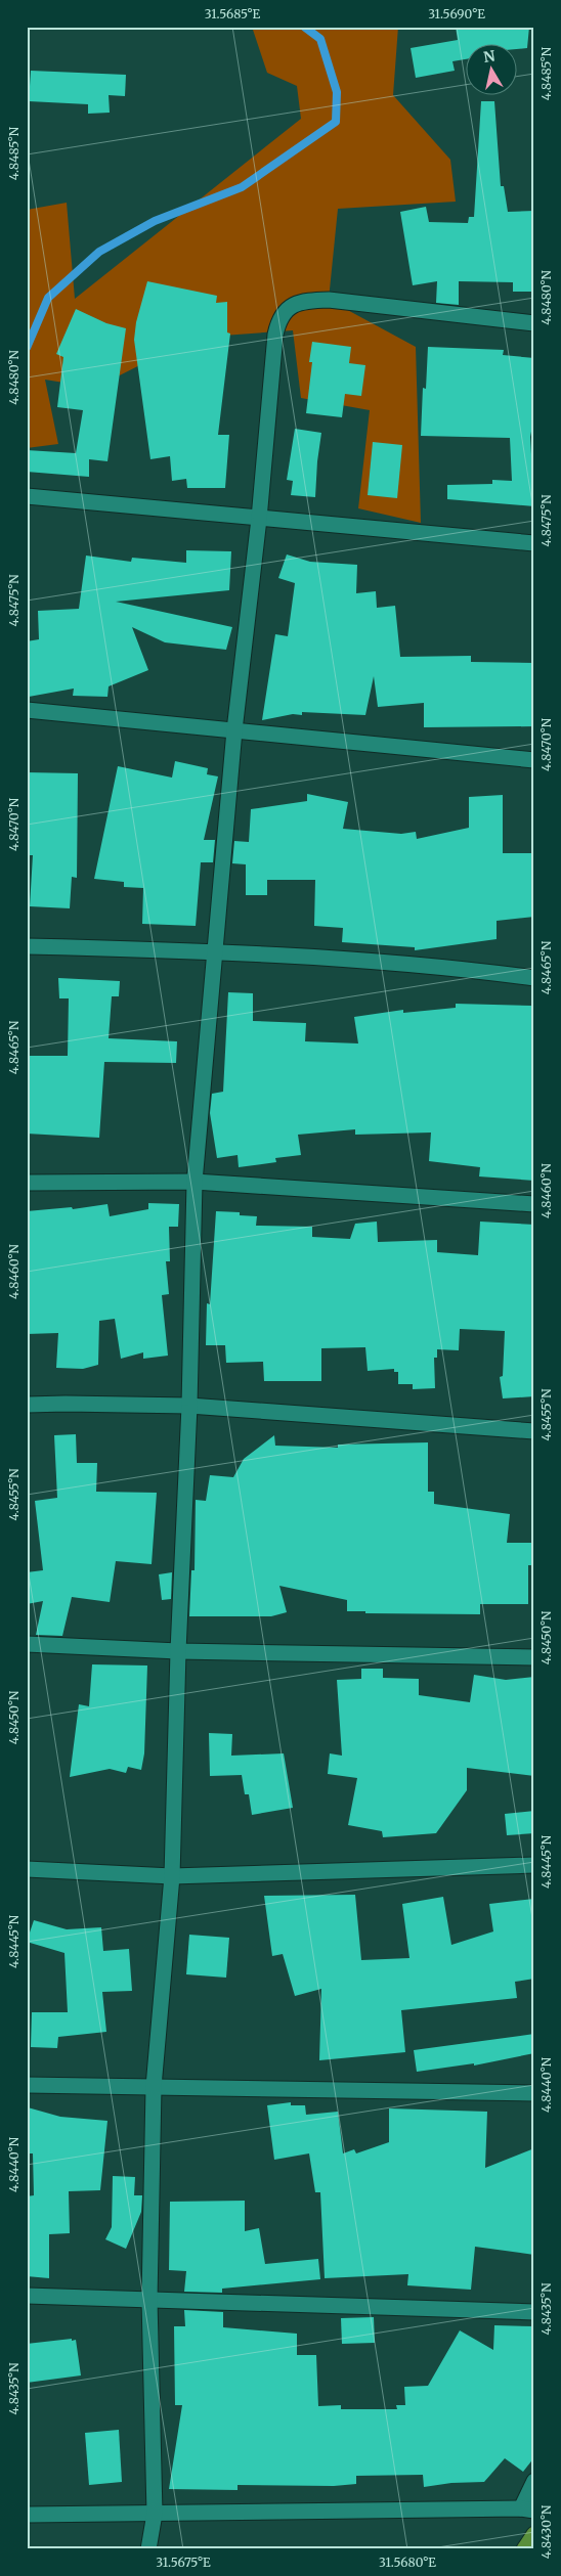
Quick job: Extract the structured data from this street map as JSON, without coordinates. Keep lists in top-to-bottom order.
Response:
{
  "north": "top",
  "coordinates": [
    "31.5685°E",
    "31.5690°E",
    "4.8485°N",
    "4.8480°N",
    "4.8475°N",
    "4.8470°N",
    "4.8465°N",
    "4.8460°N",
    "4.8455°N",
    "4.8450°N",
    "4.8445°N",
    "4.8440°N",
    "4.8435°N",
    "4.8430°N",
    "31.5675°E",
    "31.5680°E"
  ]
}
